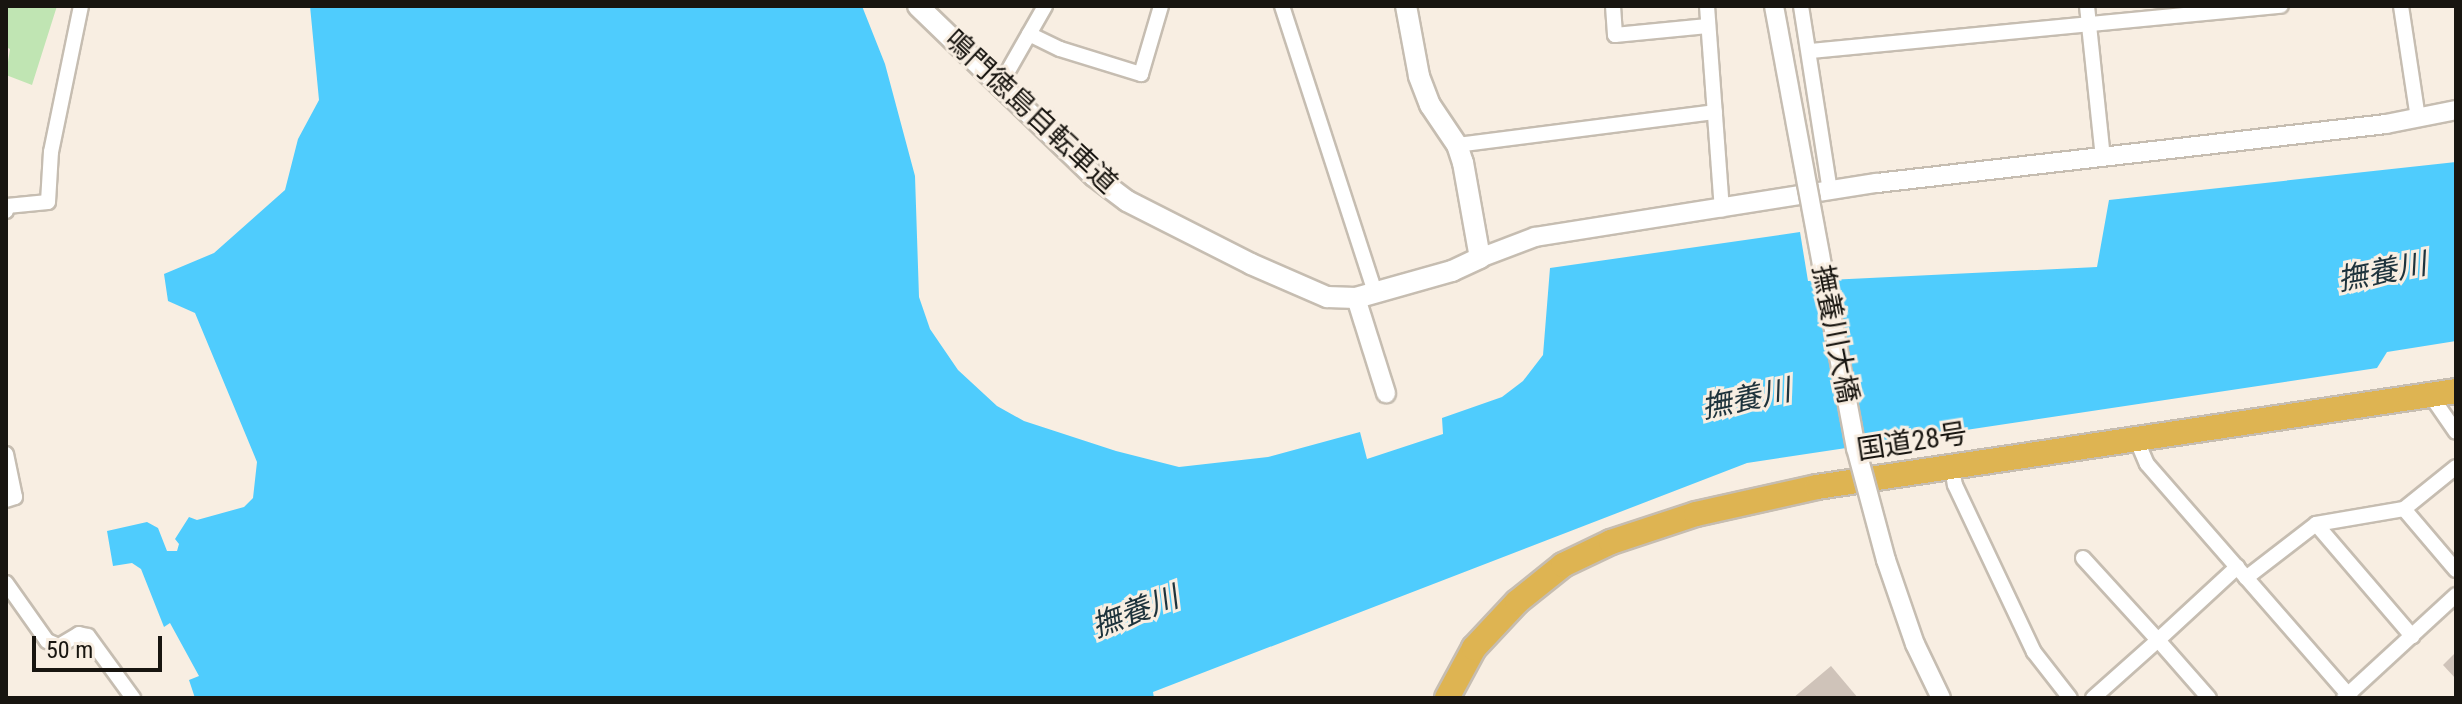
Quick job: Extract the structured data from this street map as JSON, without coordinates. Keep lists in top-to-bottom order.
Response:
{
  "streets": {
    "highway": ["国道28号"],
    "main road": ["鳴門徳島自転車道"],
    "street": ["撫養川大橋"]
  },
  "water": ["撫養川"],
  "scale_bar": "50 m"
}
